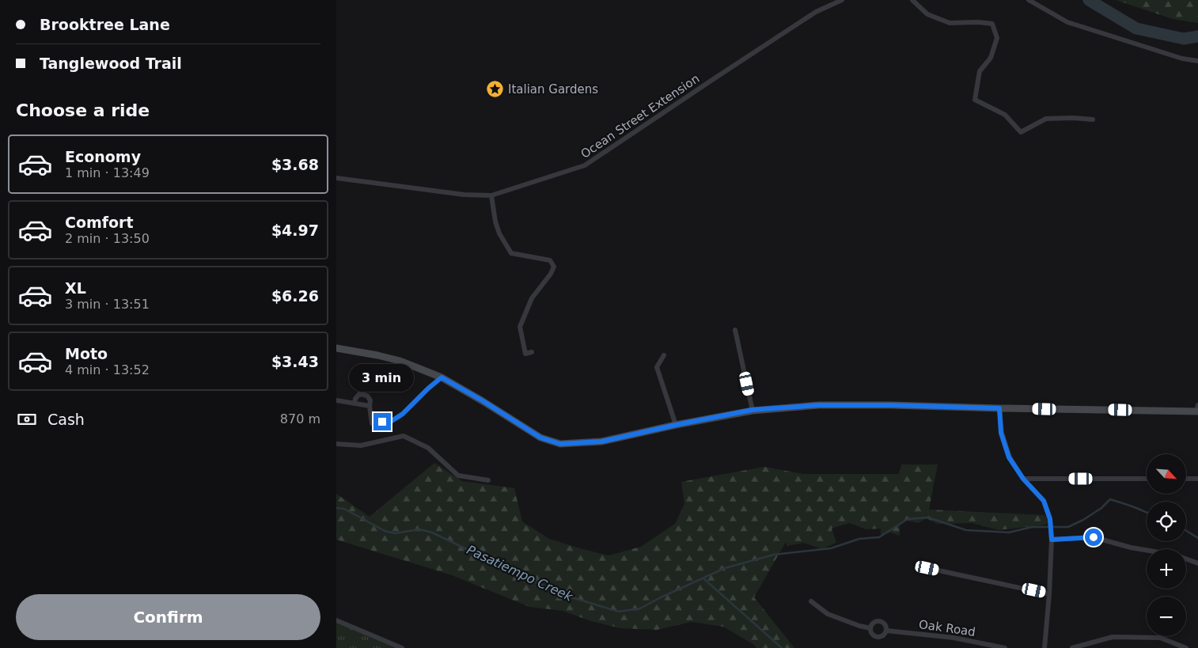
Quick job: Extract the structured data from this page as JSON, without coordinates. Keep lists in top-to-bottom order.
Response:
{
  "streets": {
    "street": ["Ocean Street Extension", "Oak Road"]
  },
  "water": ["Pasatiempo Creek"],
  "places": {
    "place": ["Italian Gardens"]
  },
  "north": "bottom right",
  "page": {
    "banner": ["Brooktree Lane", "Tanglewood Trail"],
    "heading": "Choose a ride",
    "list": [
      {
        "name": "Economy",
        "note": "1 min · 13:49",
        "value": "$3.68"
      },
      {
        "name": "Comfort",
        "note": "2 min · 13:50",
        "value": "$4.97"
      },
      {
        "name": "XL",
        "note": "3 min · 13:51",
        "value": "$6.26"
      },
      {
        "name": "Moto",
        "note": "4 min · 13:52",
        "value": "$3.43"
      }
    ],
    "bubble": "3 min",
    "pay": ["Cash", "870 m"],
    "map_buttons": ["+", "−"],
    "buttons": "Confirm"
  }
}
